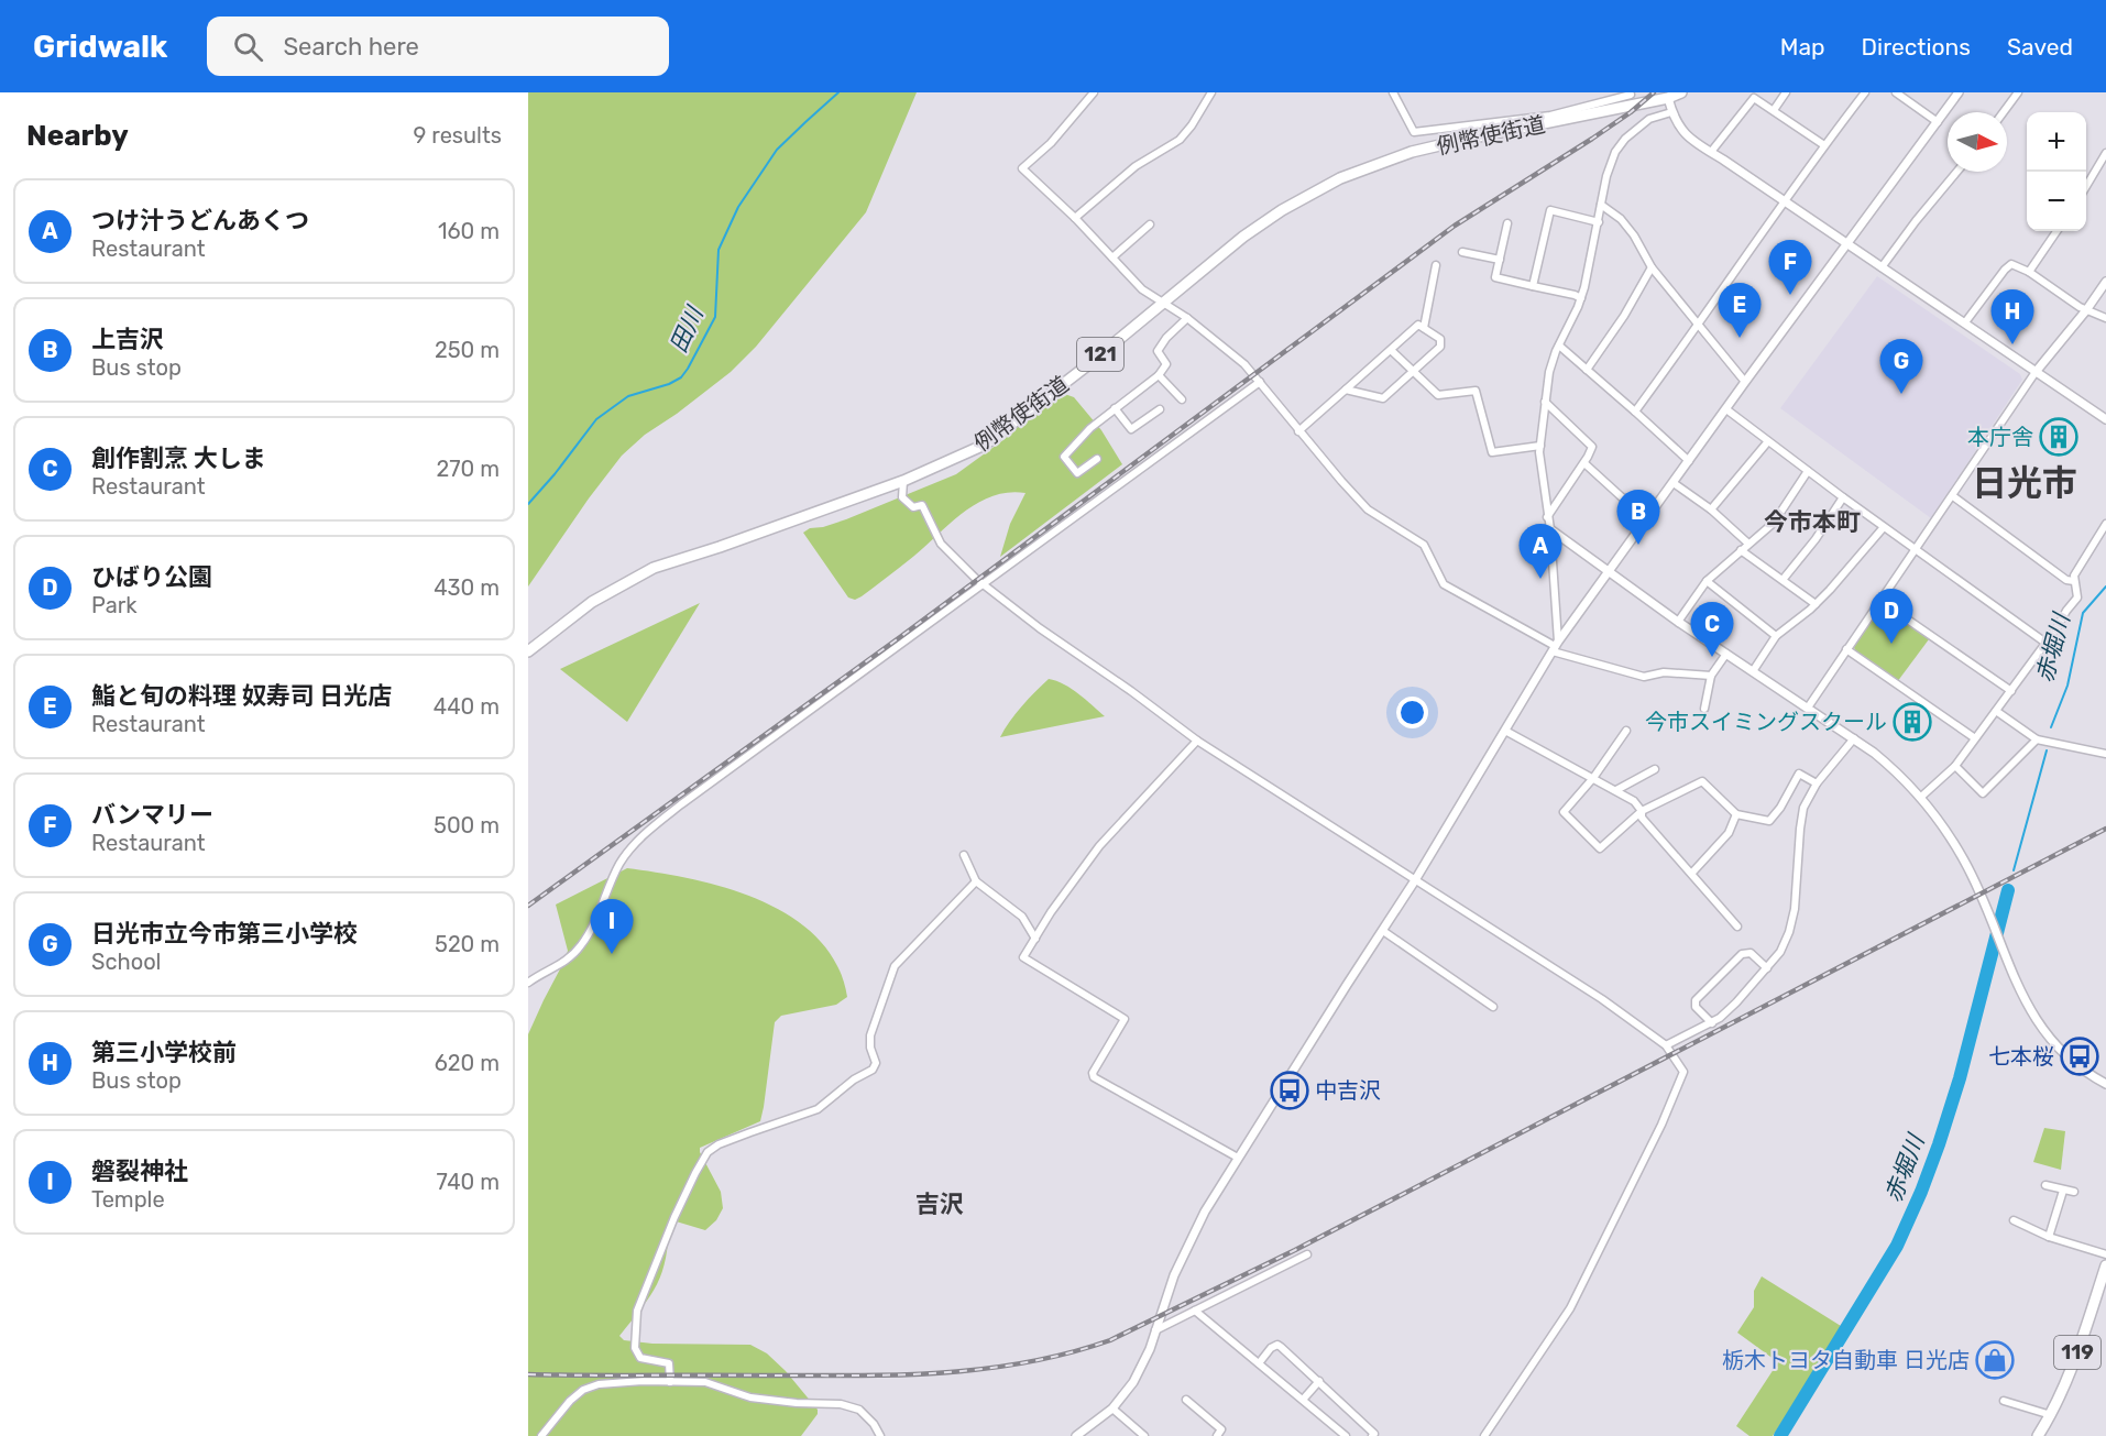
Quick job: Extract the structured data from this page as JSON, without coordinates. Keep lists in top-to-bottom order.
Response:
{
  "streets": {
    "highway": ["例幣使街道", "121", "119"]
  },
  "districts": ["日光市", "今市本町", "吉沢"],
  "water": ["田川", "赤堀川"],
  "places": {
    "building": ["本庁舎", "今市スイミングスクール"],
    "bus stop": ["七本桜", "中吉沢"],
    "shop": ["栃木トヨタ自動車 日光店"]
  },
  "north": "right",
  "page": {
    "header": "Gridwalk",
    "search": "Search here",
    "nav": ["Map", "Directions", "Saved"],
    "heading": ["Nearby", "9 results"],
    "map_buttons": ["+", "−"],
    "list": [
      {
        "mark": "A",
        "name": "つけ汁うどんあくつ",
        "note": "Restaurant",
        "value": "160 m"
      },
      {
        "mark": "B",
        "name": "上吉沢",
        "note": "Bus stop",
        "value": "250 m"
      },
      {
        "mark": "C",
        "name": "創作割烹 大しま",
        "note": "Restaurant",
        "value": "270 m"
      },
      {
        "mark": "D",
        "name": "ひばり公園",
        "note": "Park",
        "value": "430 m"
      },
      {
        "mark": "E",
        "name": "鮨と旬の料理 奴寿司 日光店",
        "note": "Restaurant",
        "value": "440 m"
      },
      {
        "mark": "F",
        "name": "バンマリー",
        "note": "Restaurant",
        "value": "500 m"
      },
      {
        "mark": "G",
        "name": "日光市立今市第三小学校",
        "note": "School",
        "value": "520 m"
      },
      {
        "mark": "H",
        "name": "第三小学校前",
        "note": "Bus stop",
        "value": "620 m"
      },
      {
        "mark": "I",
        "name": "磐裂神社",
        "note": "Temple",
        "value": "740 m"
      }
    ],
    "pins": [
      "F",
      "E",
      "H",
      "G",
      "B",
      "A",
      "D",
      "C",
      "I"
    ]
  }
}
